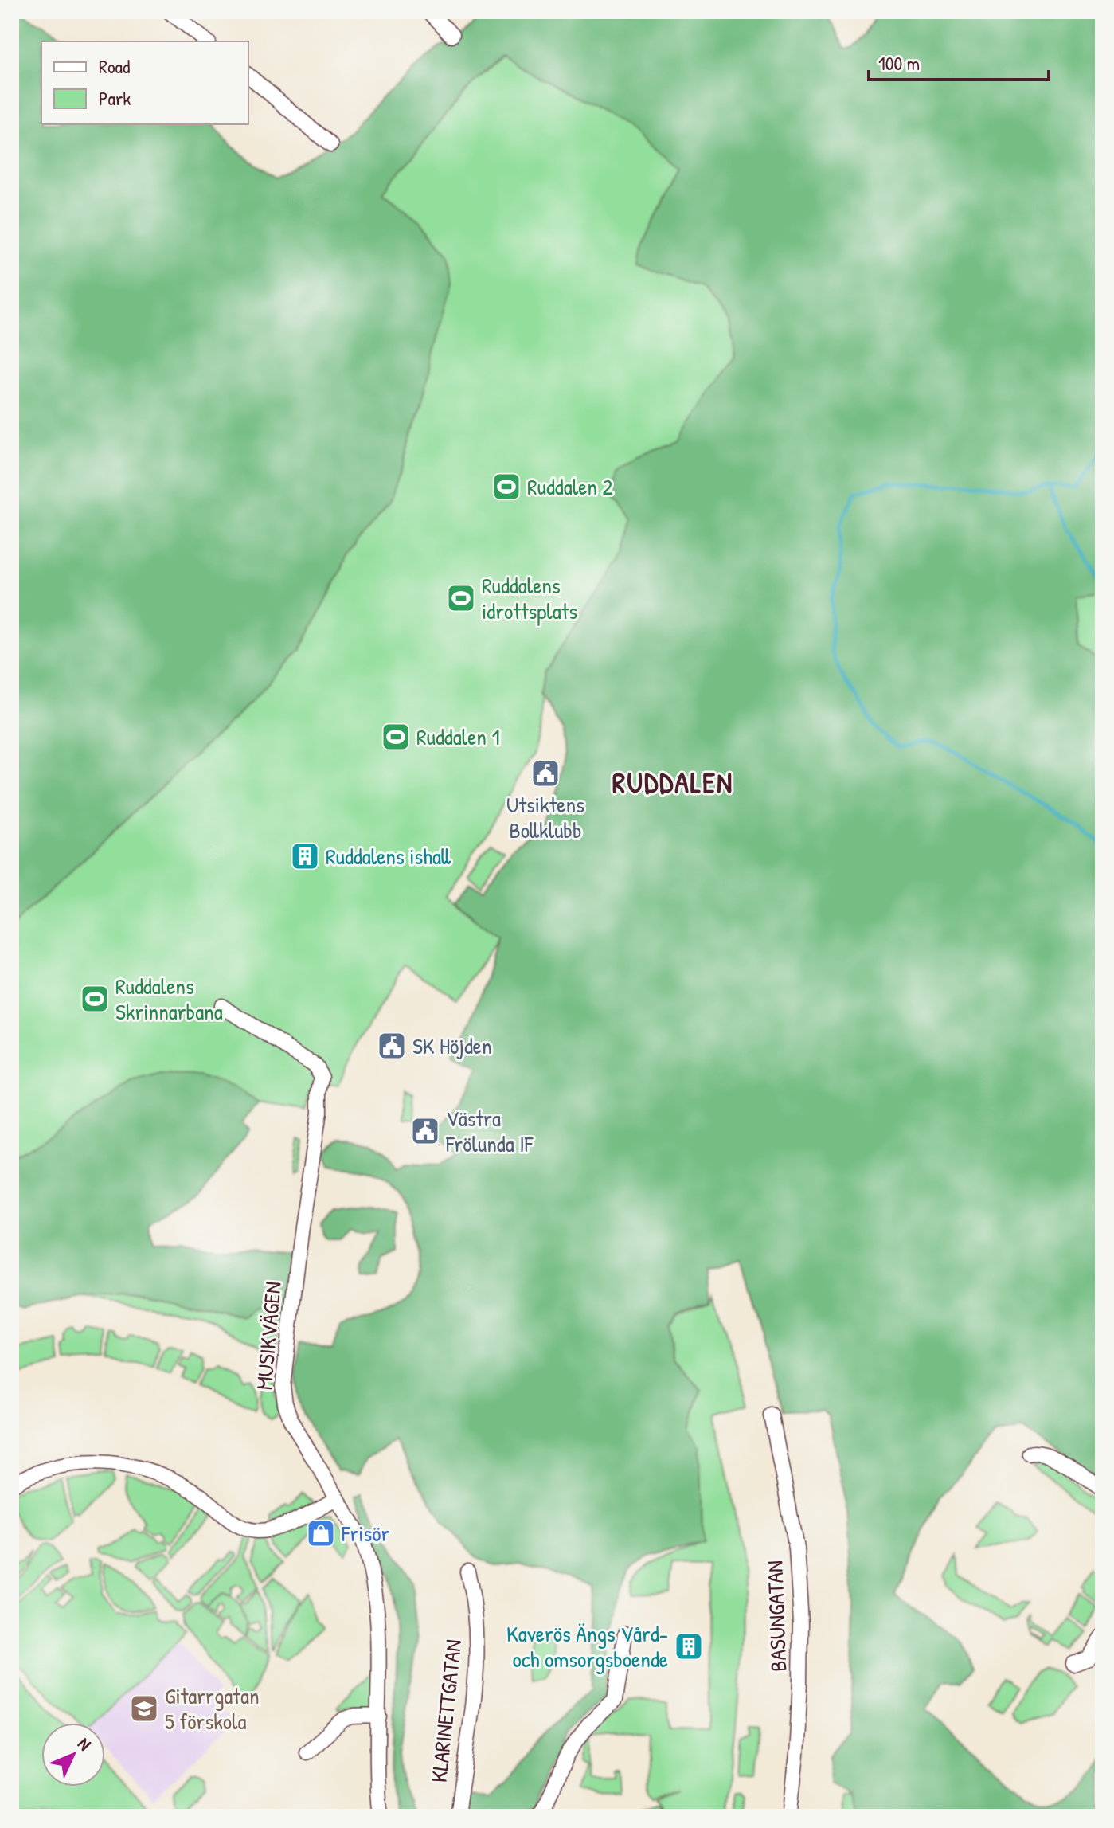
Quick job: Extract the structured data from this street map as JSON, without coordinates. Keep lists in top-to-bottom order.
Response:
{
  "streets": {
    "street": ["MUSIKVÄGEN", "BASUNGATAN", "KLARINETTGATAN"]
  },
  "districts": ["RUDDALEN"],
  "places": {
    "sports": [
      "Ruddalen 2",
      "Ruddalens idrottsplats",
      "Ruddalen 1",
      "Ruddalens Skrinnarbana"
    ],
    "public building": ["Utsiktens Bollklubb", "SK Höjden", "Västra Frölunda IF"],
    "building": ["Ruddalens ishall", "Kaverös Ängs Vård- och omsorgsboende"],
    "shop": ["Frisör"],
    "school or university": ["Gitarrgatan 5 förskola"]
  },
  "legend": ["Road", "Park"],
  "scale_bar": "100 m",
  "north": "top right"
}
